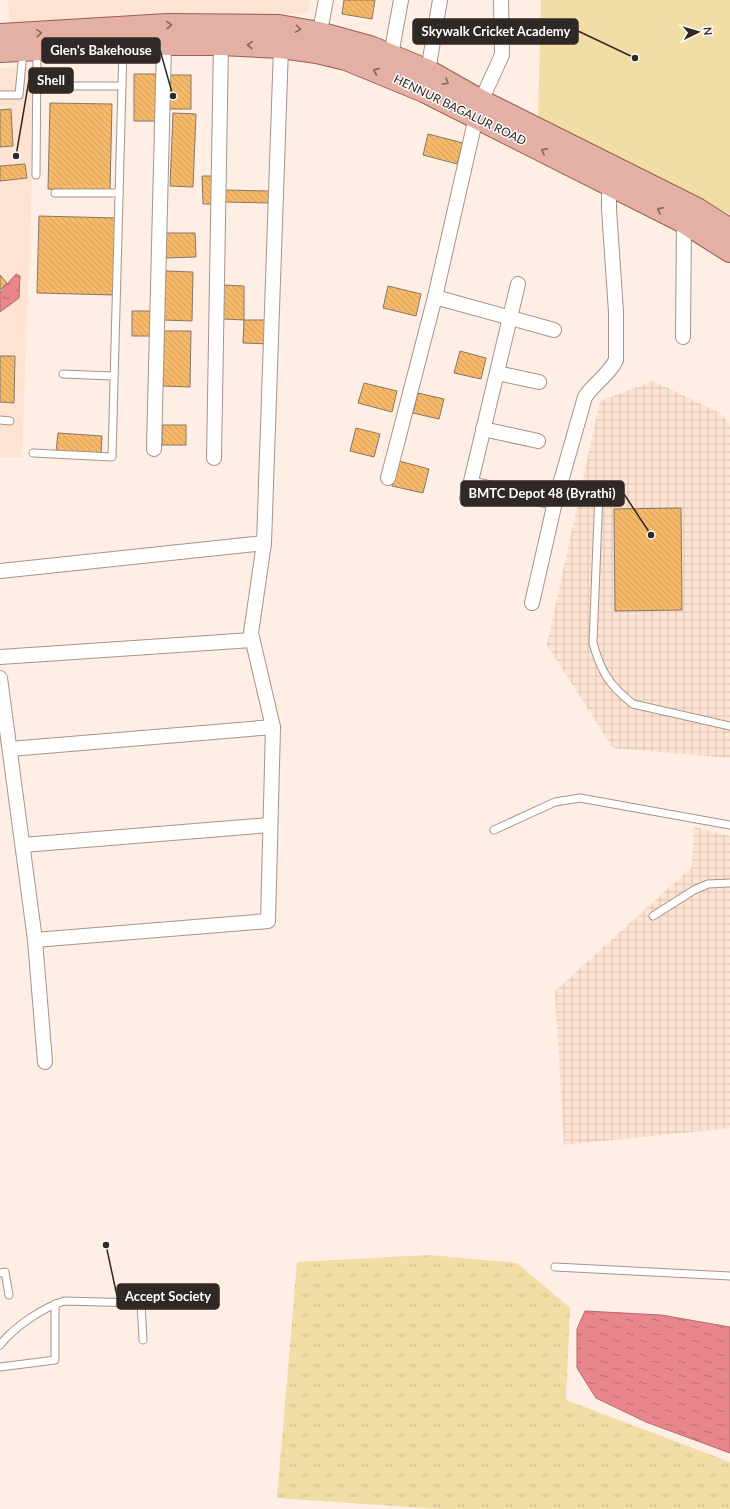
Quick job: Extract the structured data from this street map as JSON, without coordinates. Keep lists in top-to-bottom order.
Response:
{
  "streets": {
    "main road": ["HENNUR BAGALUR ROAD"]
  },
  "places": [
    "Skywalk Cricket Academy",
    "Glen's Bakehouse",
    "Shell",
    "BMTC Depot 48 (Byrathi)",
    "Accept Society"
  ],
  "north": "right"
}
